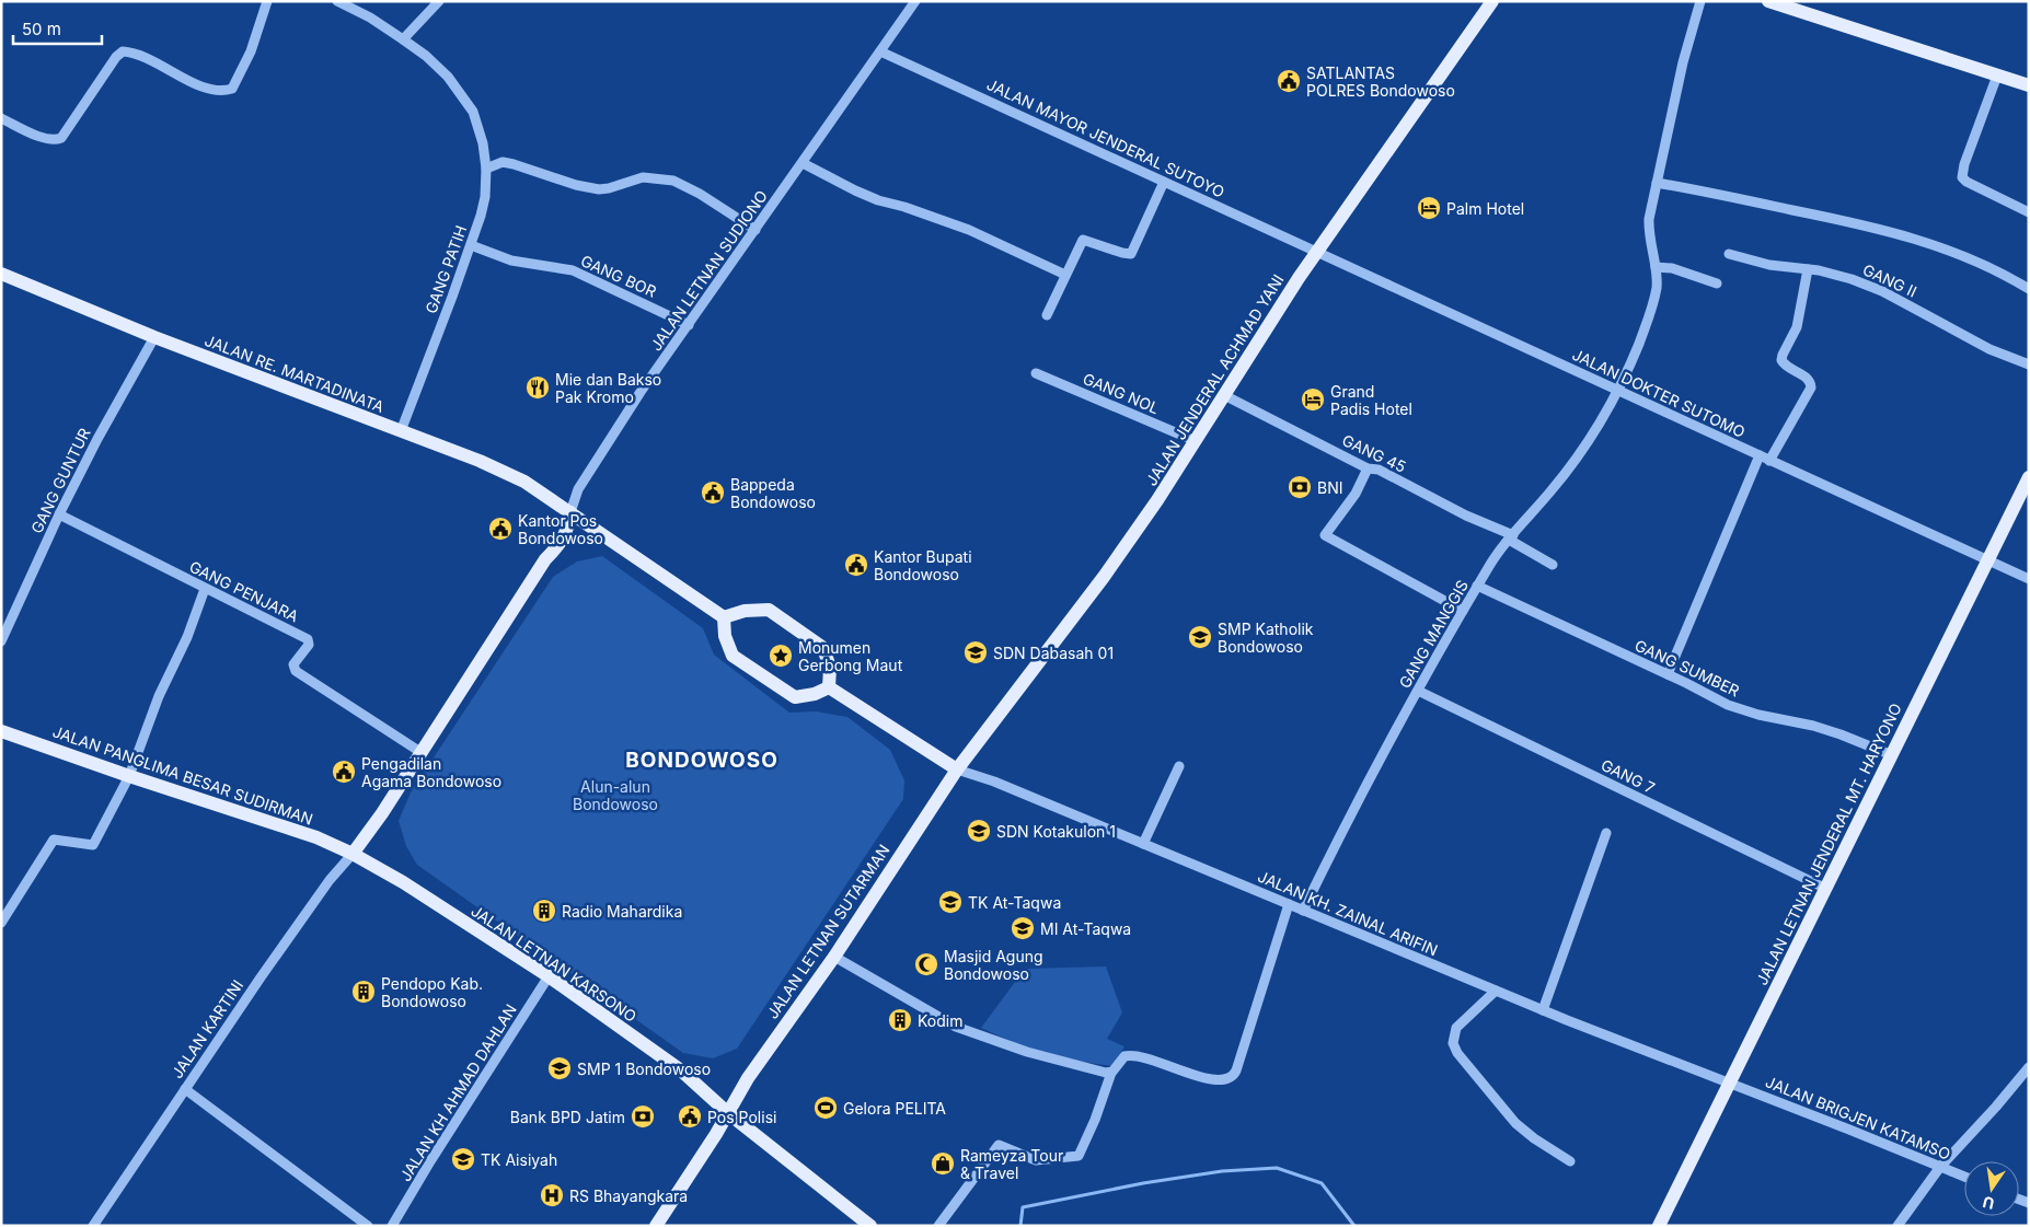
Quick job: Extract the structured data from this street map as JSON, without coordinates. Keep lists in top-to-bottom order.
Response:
{
  "streets": {
    "main road": [
      "JALAN RE. MARTADINATA",
      "JALAN JENDERAL ACHMAD YANI",
      "JALAN PANGLIMA BESAR SUDIRMAN",
      "JALAN LETNAN JENDERAL MT. HARYONO",
      "JALAN LETNAN SUTARMAN",
      "JALAN LETNAN KARSONO"
    ],
    "street": [
      "JALAN MAYOR JENDERAL SUTOYO",
      "GANG PATIH",
      "JALAN LETNAN SUDIONO",
      "GANG BOR",
      "GANG II",
      "GANG NOL",
      "JALAN DOKTER SUTOMO",
      "GANG 45",
      "GANG GUNTUR",
      "GANG PENJARA",
      "GANG MANGGIS",
      "GANG SUMBER",
      "GANG 7",
      "JALAN KH. ZAINAL ARIFIN",
      "JALAN KARTINI",
      "JALAN KH AHMAD DAHLAN",
      "JALAN BRIGJEN KATAMSO"
    ]
  },
  "crossings": [
    ["JALAN MAYOR JENDERAL SUTOYO", "JALAN LETNAN SUDIONO"],
    ["JALAN MAYOR JENDERAL SUTOYO", "JALAN JENDERAL ACHMAD YANI"],
    ["JALAN MAYOR JENDERAL SUTOYO", "JALAN DOKTER SUTOMO"],
    ["GANG PATIH", "GANG BOR"],
    ["GANG PATIH", "JALAN RE. MARTADINATA"],
    ["JALAN LETNAN SUDIONO", "GANG BOR"],
    ["JALAN LETNAN SUDIONO", "JALAN RE. MARTADINATA"],
    ["JALAN RE. MARTADINATA", "GANG GUNTUR"],
    ["JALAN JENDERAL ACHMAD YANI", "GANG NOL"],
    ["JALAN JENDERAL ACHMAD YANI", "JALAN DOKTER SUTOMO"],
    ["JALAN JENDERAL ACHMAD YANI", "GANG 45"],
    ["JALAN JENDERAL ACHMAD YANI", "JALAN KH. ZAINAL ARIFIN"],
    ["JALAN JENDERAL ACHMAD YANI", "JALAN LETNAN SUTARMAN"],
    ["JALAN DOKTER SUTOMO", "GANG MANGGIS"],
    ["JALAN DOKTER SUTOMO", "JALAN LETNAN JENDERAL MT. HARYONO"],
    ["GANG 45", "GANG MANGGIS"],
    ["GANG GUNTUR", "GANG PENJARA"],
    ["GANG MANGGIS", "GANG SUMBER"],
    ["GANG MANGGIS", "GANG 7"],
    ["GANG MANGGIS", "JALAN KH. ZAINAL ARIFIN"],
    ["GANG SUMBER", "JALAN LETNAN JENDERAL MT. HARYONO"],
    ["JALAN PANGLIMA BESAR SUDIRMAN", "JALAN LETNAN KARSONO"],
    ["JALAN PANGLIMA BESAR SUDIRMAN", "JALAN KARTINI"],
    ["GANG 7", "JALAN LETNAN JENDERAL MT. HARYONO"],
    ["JALAN LETNAN JENDERAL MT. HARYONO", "JALAN KH. ZAINAL ARIFIN"],
    ["JALAN LETNAN JENDERAL MT. HARYONO", "JALAN BRIGJEN KATAMSO"],
    ["JALAN KH. ZAINAL ARIFIN", "JALAN LETNAN SUTARMAN"],
    ["JALAN KH. ZAINAL ARIFIN", "JALAN BRIGJEN KATAMSO"],
    ["JALAN LETNAN SUTARMAN", "JALAN LETNAN KARSONO"],
    ["JALAN LETNAN KARSONO", "JALAN KARTINI"],
    ["JALAN LETNAN KARSONO", "JALAN KH AHMAD DAHLAN"]
  ],
  "districts": ["BONDOWOSO"],
  "parks": ["Alun-alun Bondowoso"],
  "places": {
    "public building": [
      "SATLANTAS POLRES Bondowoso",
      "Bappeda Bondowoso",
      "Kantor Pos Bondowoso",
      "Kantor Bupati Bondowoso",
      "Pengadilan Agama Bondowoso",
      "Pos Polisi"
    ],
    "hotel": ["Palm Hotel", "Grand Padis Hotel"],
    "restaurant": ["Mie dan Bakso Pak Kromo"],
    "bank": ["BNI", "Bank BPD Jatim"],
    "school or university": [
      "SMP Katholik Bondowoso",
      "SDN Dabasah 01",
      "SDN Kotakulon 1",
      "TK At-Taqwa",
      "MI At-Taqwa",
      "SMP 1 Bondowoso",
      "TK Aisiyah"
    ],
    "place": ["Monumen Gerbong Maut"],
    "building": ["Radio Mahardika", "Pendopo Kab. Bondowoso", "Kodim"],
    "mosque": ["Masjid Agung Bondowoso"],
    "sports": ["Gelora PELITA"],
    "shop": ["Rameyza Tour & Travel"],
    "hospital": ["RS Bhayangkara"]
  },
  "scale_bar": "50 m",
  "north": "bottom"
}
